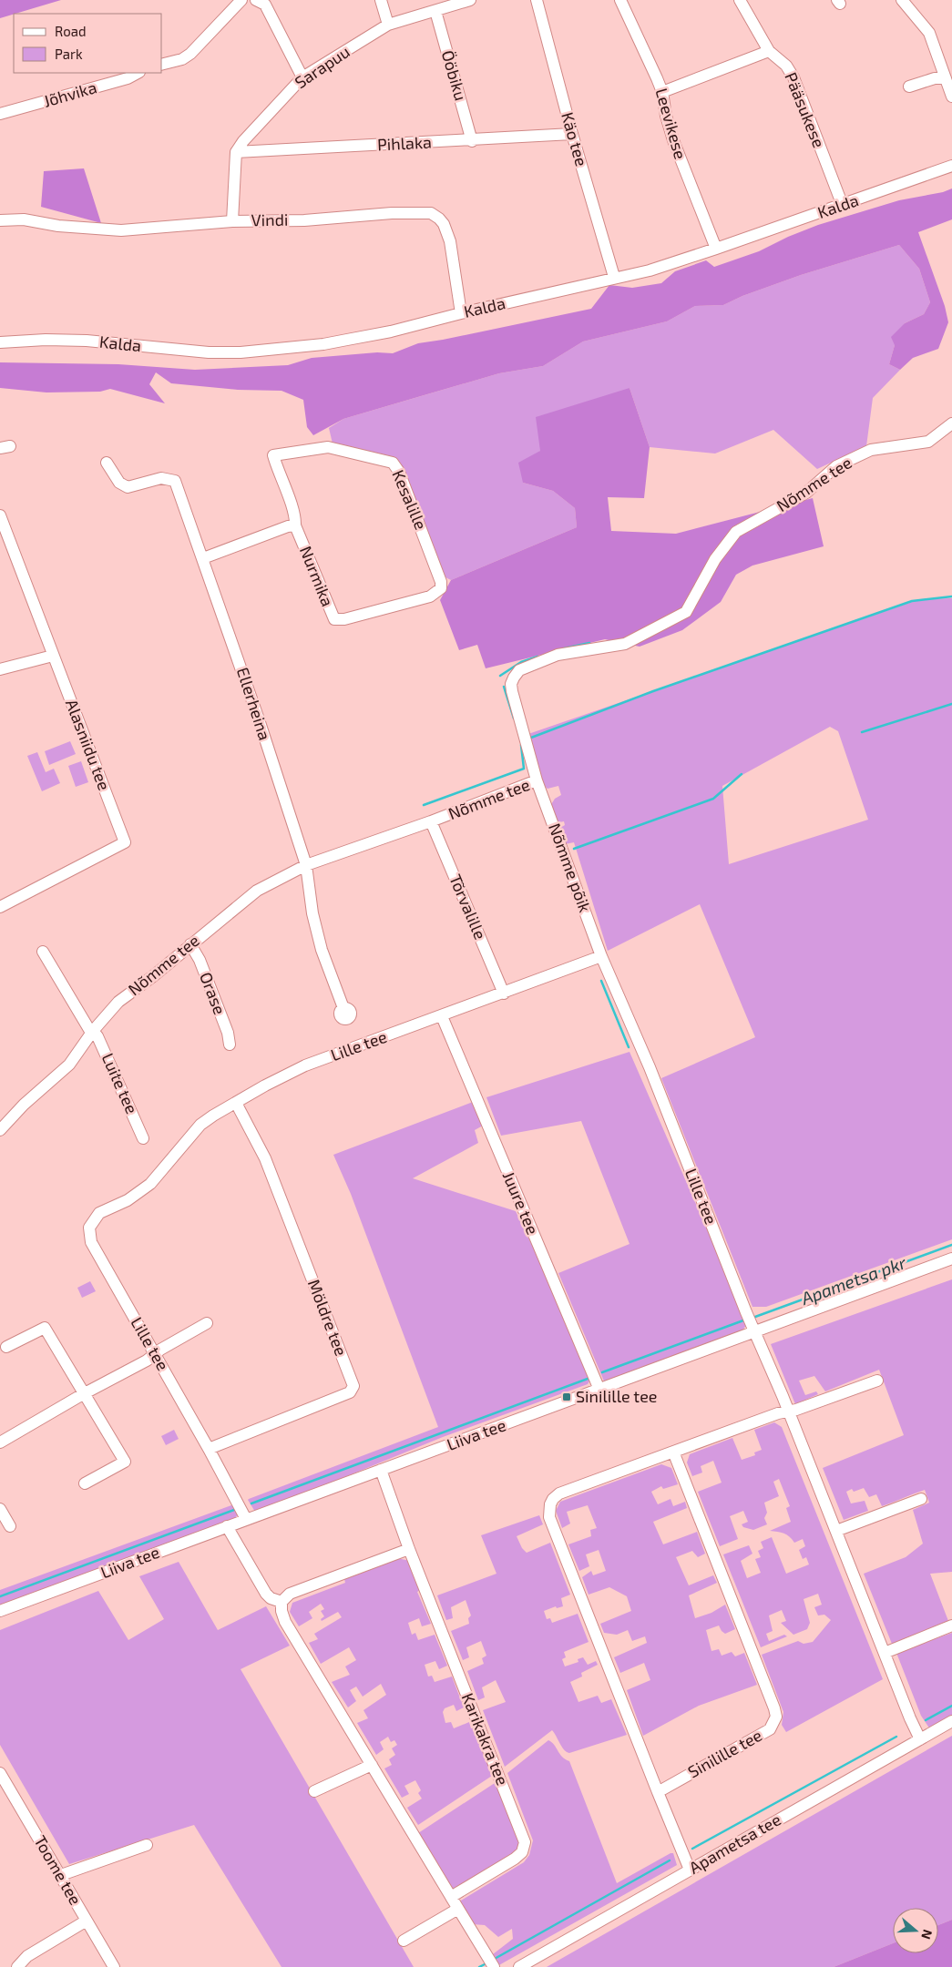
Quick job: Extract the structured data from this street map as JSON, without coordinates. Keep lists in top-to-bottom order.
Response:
{
  "streets": {
    "street": [
      "Sarapuu",
      "Ööbiku",
      "Jõhvika",
      "Pääsukese",
      "Leevikese",
      "Käo tee",
      "Pihlaka",
      "Kalda",
      "Vindi",
      "Nõmme tee",
      "Kesalille",
      "Nurmika",
      "Ellerheina",
      "Alasniidu tee",
      "Nõmme põik",
      "Tõrvalille",
      "Orase",
      "Lille tee",
      "Luite tee",
      "Juure tee",
      "Möldre tee",
      "Liiva tee",
      "Karikakra tee",
      "Sinilille tee",
      "Apametsa tee",
      "Toome tee"
    ]
  },
  "crossings": [
    ["Sarapuu", "Ööbiku"],
    ["Sarapuu", "Pihlaka"],
    ["Ööbiku", "Pihlaka"],
    ["Pääsukese", "Kalda"],
    ["Leevikese", "Kalda"],
    ["Käo tee", "Pihlaka"],
    ["Käo tee", "Kalda"],
    ["Kalda", "Vindi"],
    ["Nõmme tee", "Ellerheina"],
    ["Nõmme tee", "Nõmme põik"],
    ["Nõmme tee", "Tõrvalille"],
    ["Nõmme tee", "Orase"],
    ["Nõmme tee", "Luite tee"],
    ["Kesalille", "Nurmika"],
    ["Nurmika", "Ellerheina"],
    ["Nõmme põik", "Lille tee"],
    ["Tõrvalille", "Lille tee"],
    ["Lille tee", "Juure tee"],
    ["Lille tee", "Möldre tee"],
    ["Lille tee", "Liiva tee"],
    ["Lille tee", "Apametsa tee"],
    ["Juure tee", "Liiva tee"],
    ["Liiva tee", "Karikakra tee"]
  ],
  "water": ["Apametsa pkr"],
  "places": {
    "transit": ["Sinilille tee"]
  },
  "legend": ["Road", "Park"],
  "north": "right"
}
